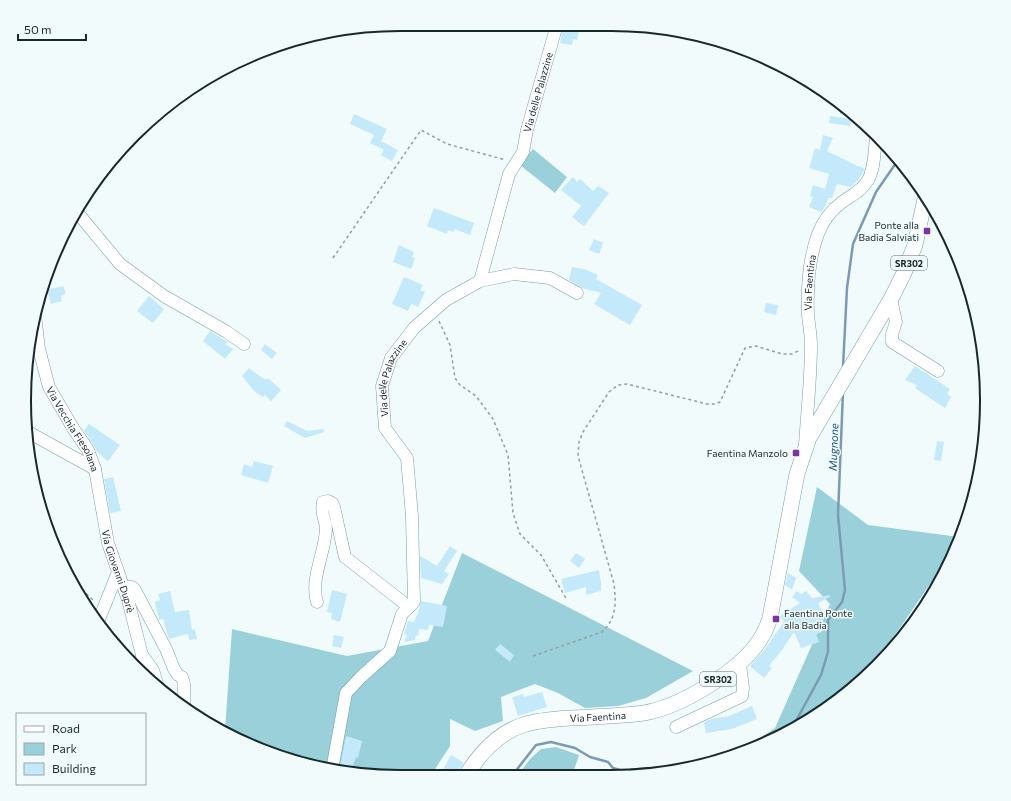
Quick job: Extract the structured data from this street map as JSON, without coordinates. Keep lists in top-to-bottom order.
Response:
{
  "streets": {
    "main road": ["SR302", "Via Faentina"],
    "street": ["Via delle Palazzine", "Via Vecchia Fiesolana", "Via Giovanni Duprè"]
  },
  "crossings": [
    ["SR302", "Via Faentina"],
    ["Via Vecchia Fiesolana", "Via Giovanni Duprè"]
  ],
  "water": ["Mugnone"],
  "places": {
    "transit": ["Ponte alla Badia Salviati", "Faentina Manzolo", "Faentina Ponte alla Badia"]
  },
  "legend": ["Road", "Park", "Building"],
  "scale_bar": "50 m"
}
